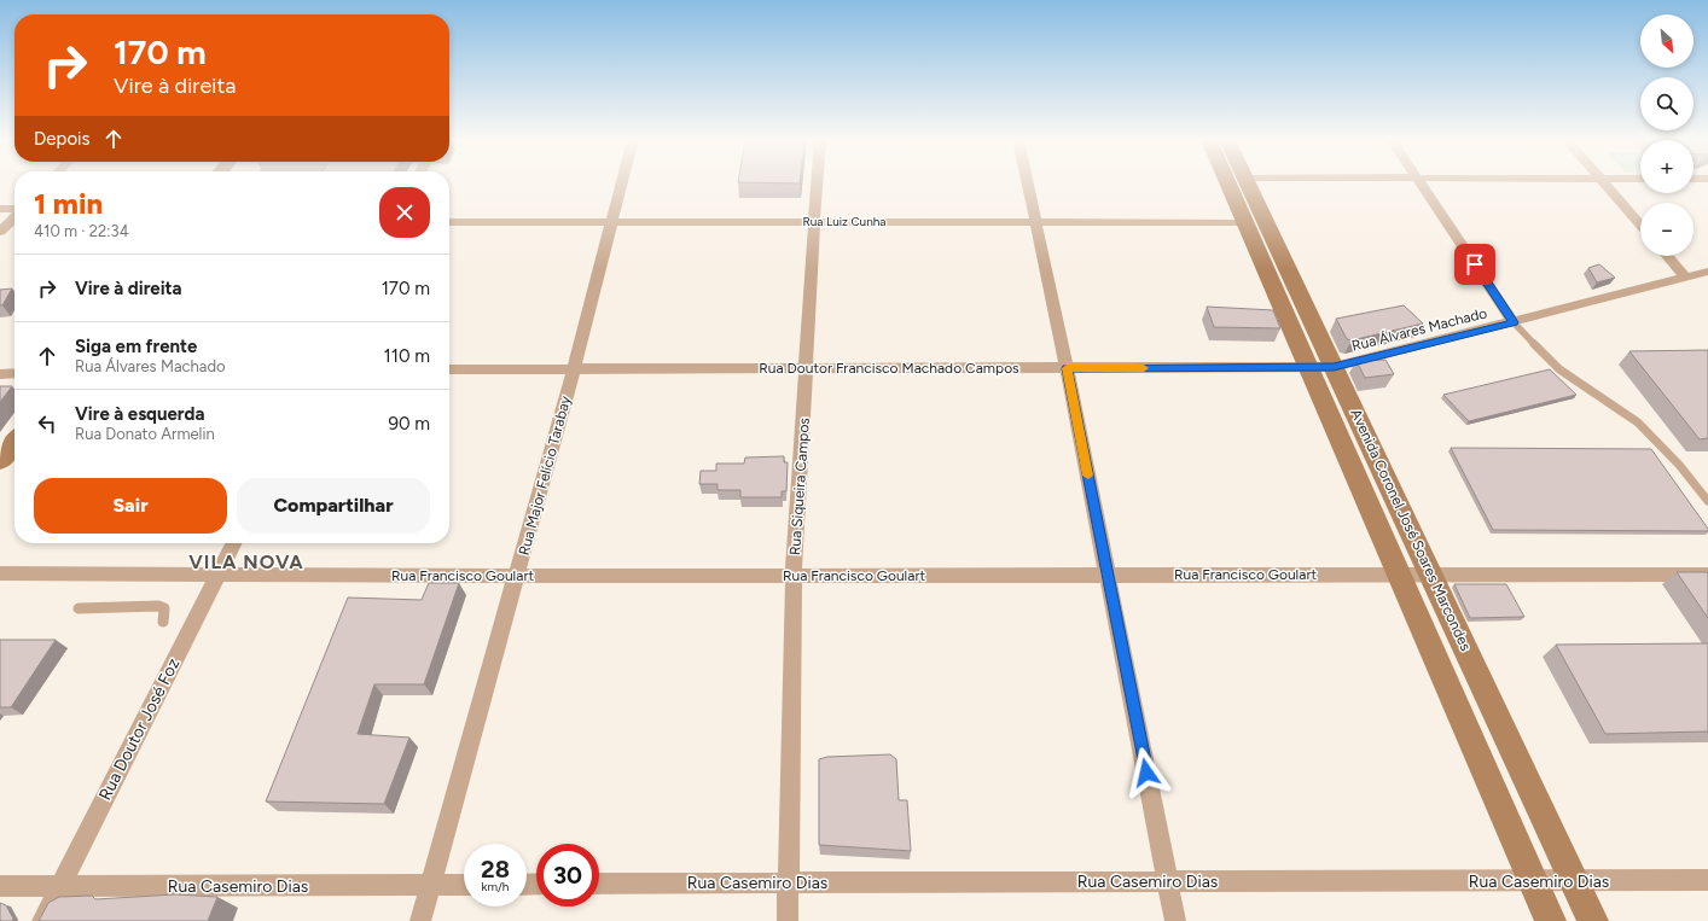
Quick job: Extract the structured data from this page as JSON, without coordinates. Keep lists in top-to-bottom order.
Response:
{
  "streets": {
    "main road": ["Avenida Coronel José Soares Marcondes"],
    "street": [
      "Rua Luiz Cunha",
      "Rua Álvares Machado",
      "Rua Doutor Francisco Machado Campos",
      "Rua Major Felício Tarabay",
      "Rua Siqueira Campos",
      "Rua Francisco Goulart",
      "Rua Doutor José Foz",
      "Rua Casemiro Dias"
    ]
  },
  "crossings": [
    ["Rua Luiz Cunha", "Rua Major Felício Tarabay"],
    ["Rua Luiz Cunha", "Rua Siqueira Campos"],
    ["Rua Luiz Cunha", "Avenida Coronel José Soares Marcondes"],
    ["Rua Álvares Machado", "Rua Doutor Francisco Machado Campos"],
    ["Rua Álvares Machado", "Avenida Coronel José Soares Marcondes"],
    ["Rua Doutor Francisco Machado Campos", "Rua Major Felício Tarabay"],
    ["Rua Doutor Francisco Machado Campos", "Rua Siqueira Campos"],
    ["Rua Doutor Francisco Machado Campos", "Avenida Coronel José Soares Marcondes"],
    ["Rua Major Felício Tarabay", "Rua Francisco Goulart"],
    ["Rua Major Felício Tarabay", "Rua Casemiro Dias"],
    ["Rua Siqueira Campos", "Rua Francisco Goulart"],
    ["Rua Siqueira Campos", "Rua Casemiro Dias"],
    ["Avenida Coronel José Soares Marcondes", "Rua Francisco Goulart"],
    ["Avenida Coronel José Soares Marcondes", "Rua Casemiro Dias"],
    ["Rua Francisco Goulart", "Rua Doutor José Foz"],
    ["Rua Doutor José Foz", "Rua Casemiro Dias"]
  ],
  "districts": ["VILA NOVA"],
  "north": "bottom right",
  "page": {
    "map_buttons": ["+", "−"],
    "turn": ["170 m", "Vire à direita"],
    "then": "Depois",
    "heading": ["1 min", "410 m · 22:34"],
    "list": [
      {
        "name": "Vire à direita",
        "value": "170 m"
      },
      {
        "name": "Siga em frente",
        "note": "Rua Álvares Machado",
        "value": "110 m"
      },
      {
        "name": "Vire à esquerda",
        "note": "Rua Donato Armelin",
        "value": "90 m"
      }
    ],
    "buttons": ["Sair", "Compartilhar"],
    "speed": "28 km/h",
    "limit": "30"
  }
}
